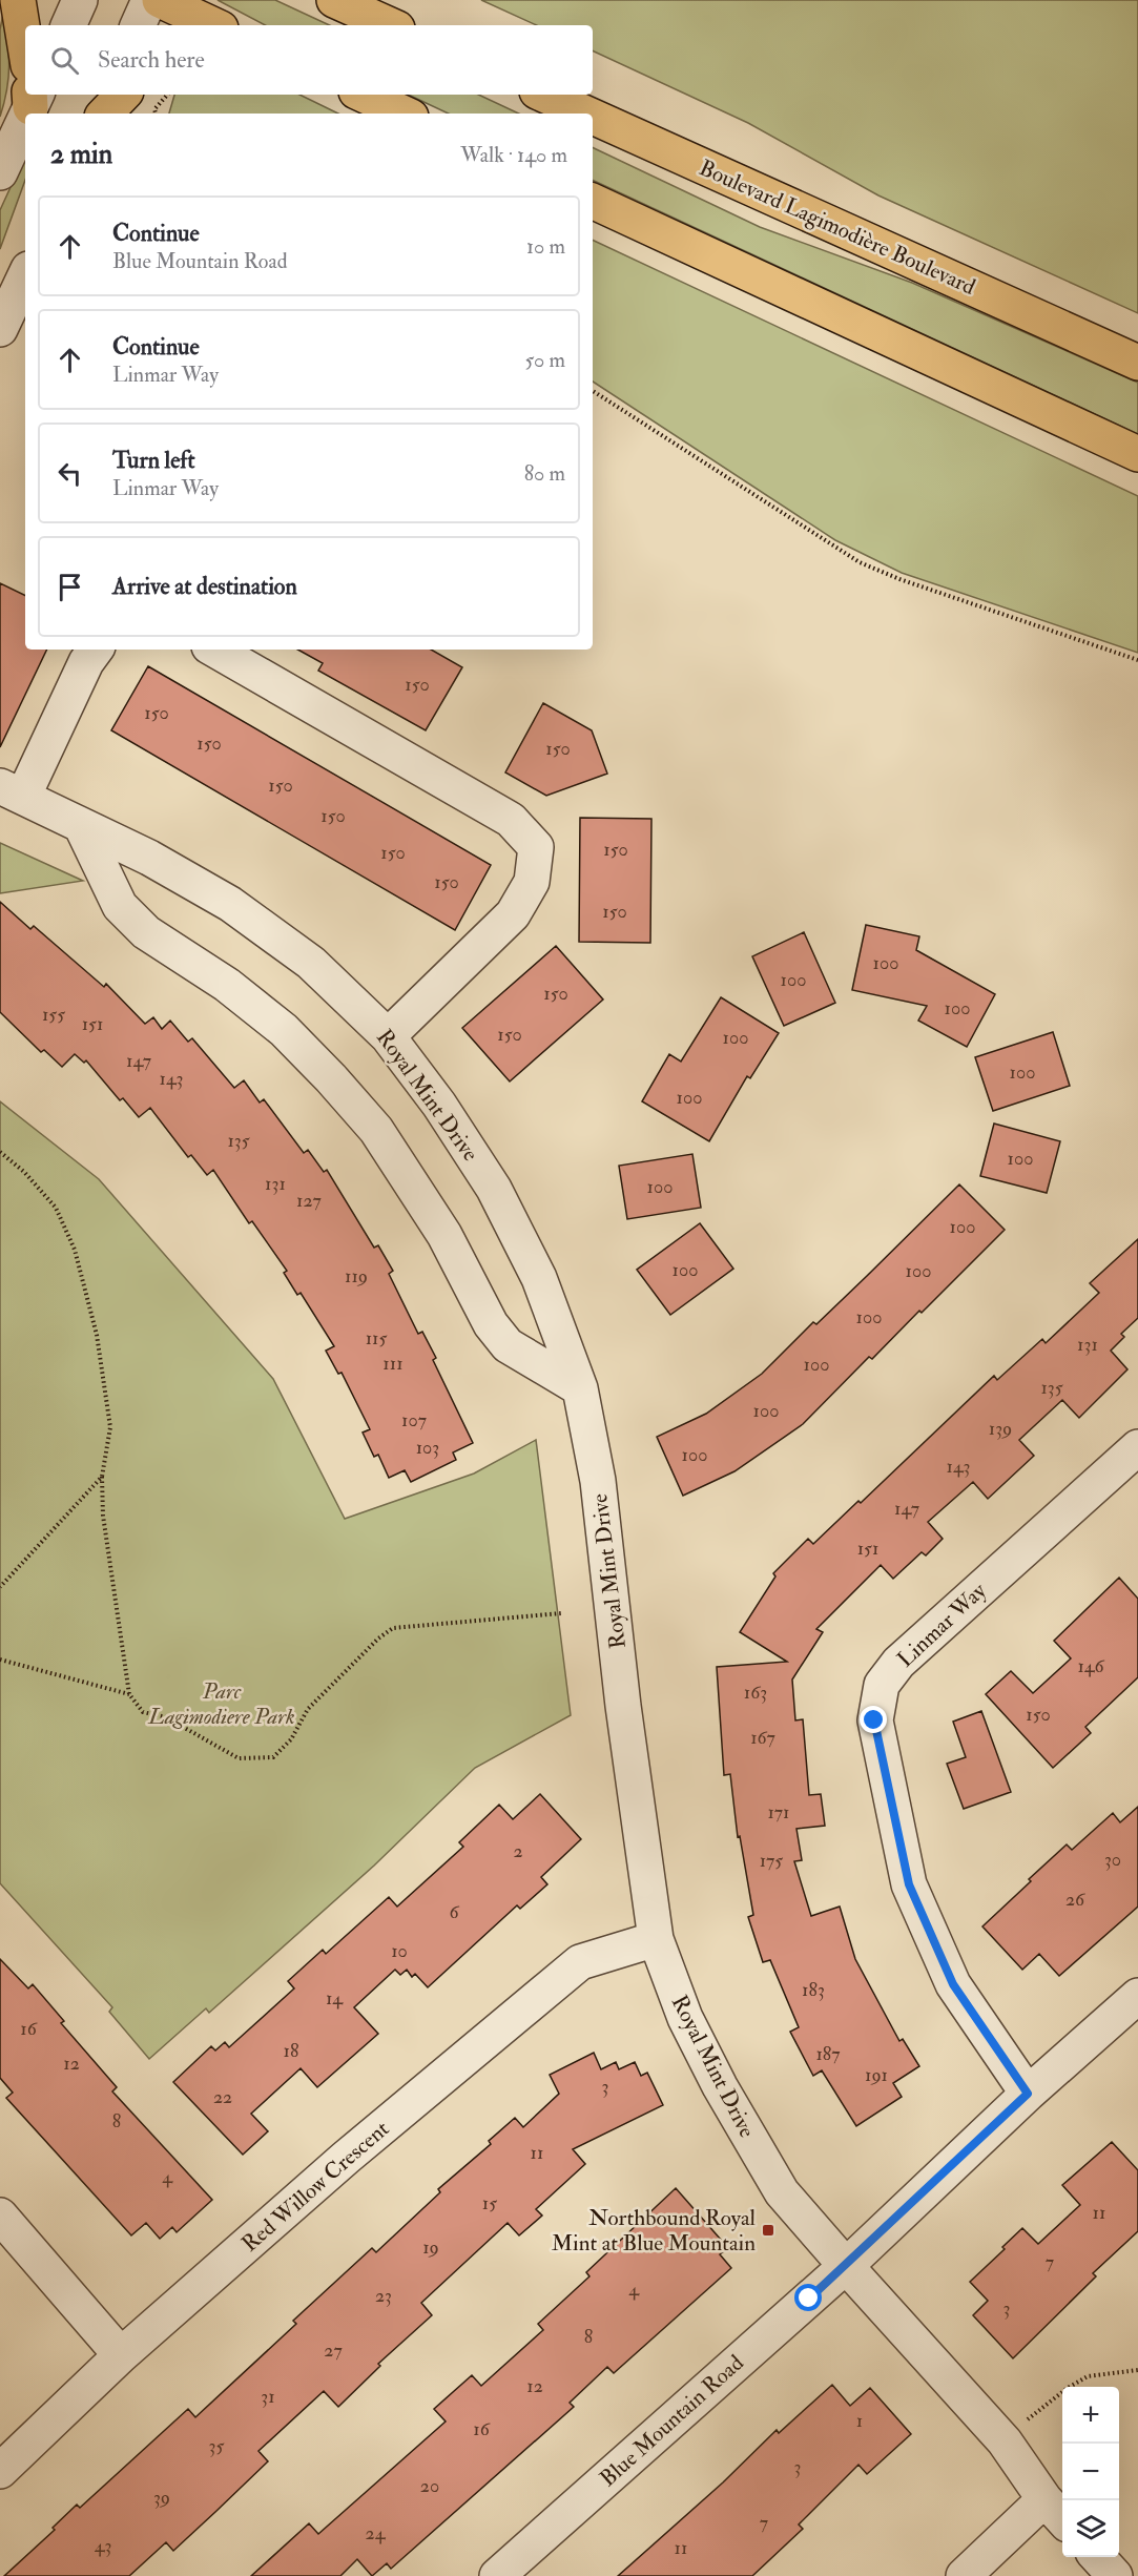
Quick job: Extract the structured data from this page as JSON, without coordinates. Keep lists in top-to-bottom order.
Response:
{
  "streets": {
    "main road": ["Boulevard Lagimodière Boulevard"],
    "street": [
      "Royal Mint Drive",
      "Linmar Way",
      "Red Willow Crescent",
      "Blue Mountain Road"
    ]
  },
  "crossings": [
    ["Royal Mint Drive", "Red Willow Crescent"],
    ["Royal Mint Drive", "Blue Mountain Road"]
  ],
  "parks": ["Parc Lagimodiere Park"],
  "places": {
    "transit": ["Northbound Royal Mint at Blue Mountain"]
  },
  "house_numbers": [
    "150",
    "150",
    "150",
    "150",
    "150",
    "150",
    "150",
    "150",
    "150",
    "150",
    "100",
    "100",
    "150",
    "100",
    "155",
    "151",
    "150",
    "100",
    "147",
    "100",
    "143",
    "100",
    "135",
    "100",
    "131",
    "100",
    "127",
    "100",
    "100",
    "100",
    "119",
    "100",
    "115",
    "131",
    "111",
    "100",
    "135",
    "100",
    "107",
    "139",
    "103",
    "100",
    "143",
    "147",
    "151",
    "146",
    "163",
    "150",
    "167",
    "171",
    "2",
    "30",
    "175",
    "26",
    "6",
    "10",
    "183",
    "14",
    "16",
    "18",
    "187",
    "12",
    "191",
    "3",
    "22",
    "8",
    "11",
    "4",
    "15",
    "11",
    "19",
    "7",
    "4",
    "23",
    "3",
    "8",
    "27",
    "12",
    "31",
    "1",
    "16",
    "35",
    "3",
    "20",
    "39",
    "7",
    "24",
    "43",
    "11"
  ],
  "page": {
    "search": "Search here",
    "heading": ["2 min", "Walk · 140 m"],
    "list": [
      ["Continue", "Blue Mountain Road", "10 m"],
      ["Continue", "Linmar Way", "50 m"],
      ["Turn left", "Linmar Way", "80 m"],
      "Arrive at destination"
    ],
    "map_buttons": ["+", "−"]
  }
}
